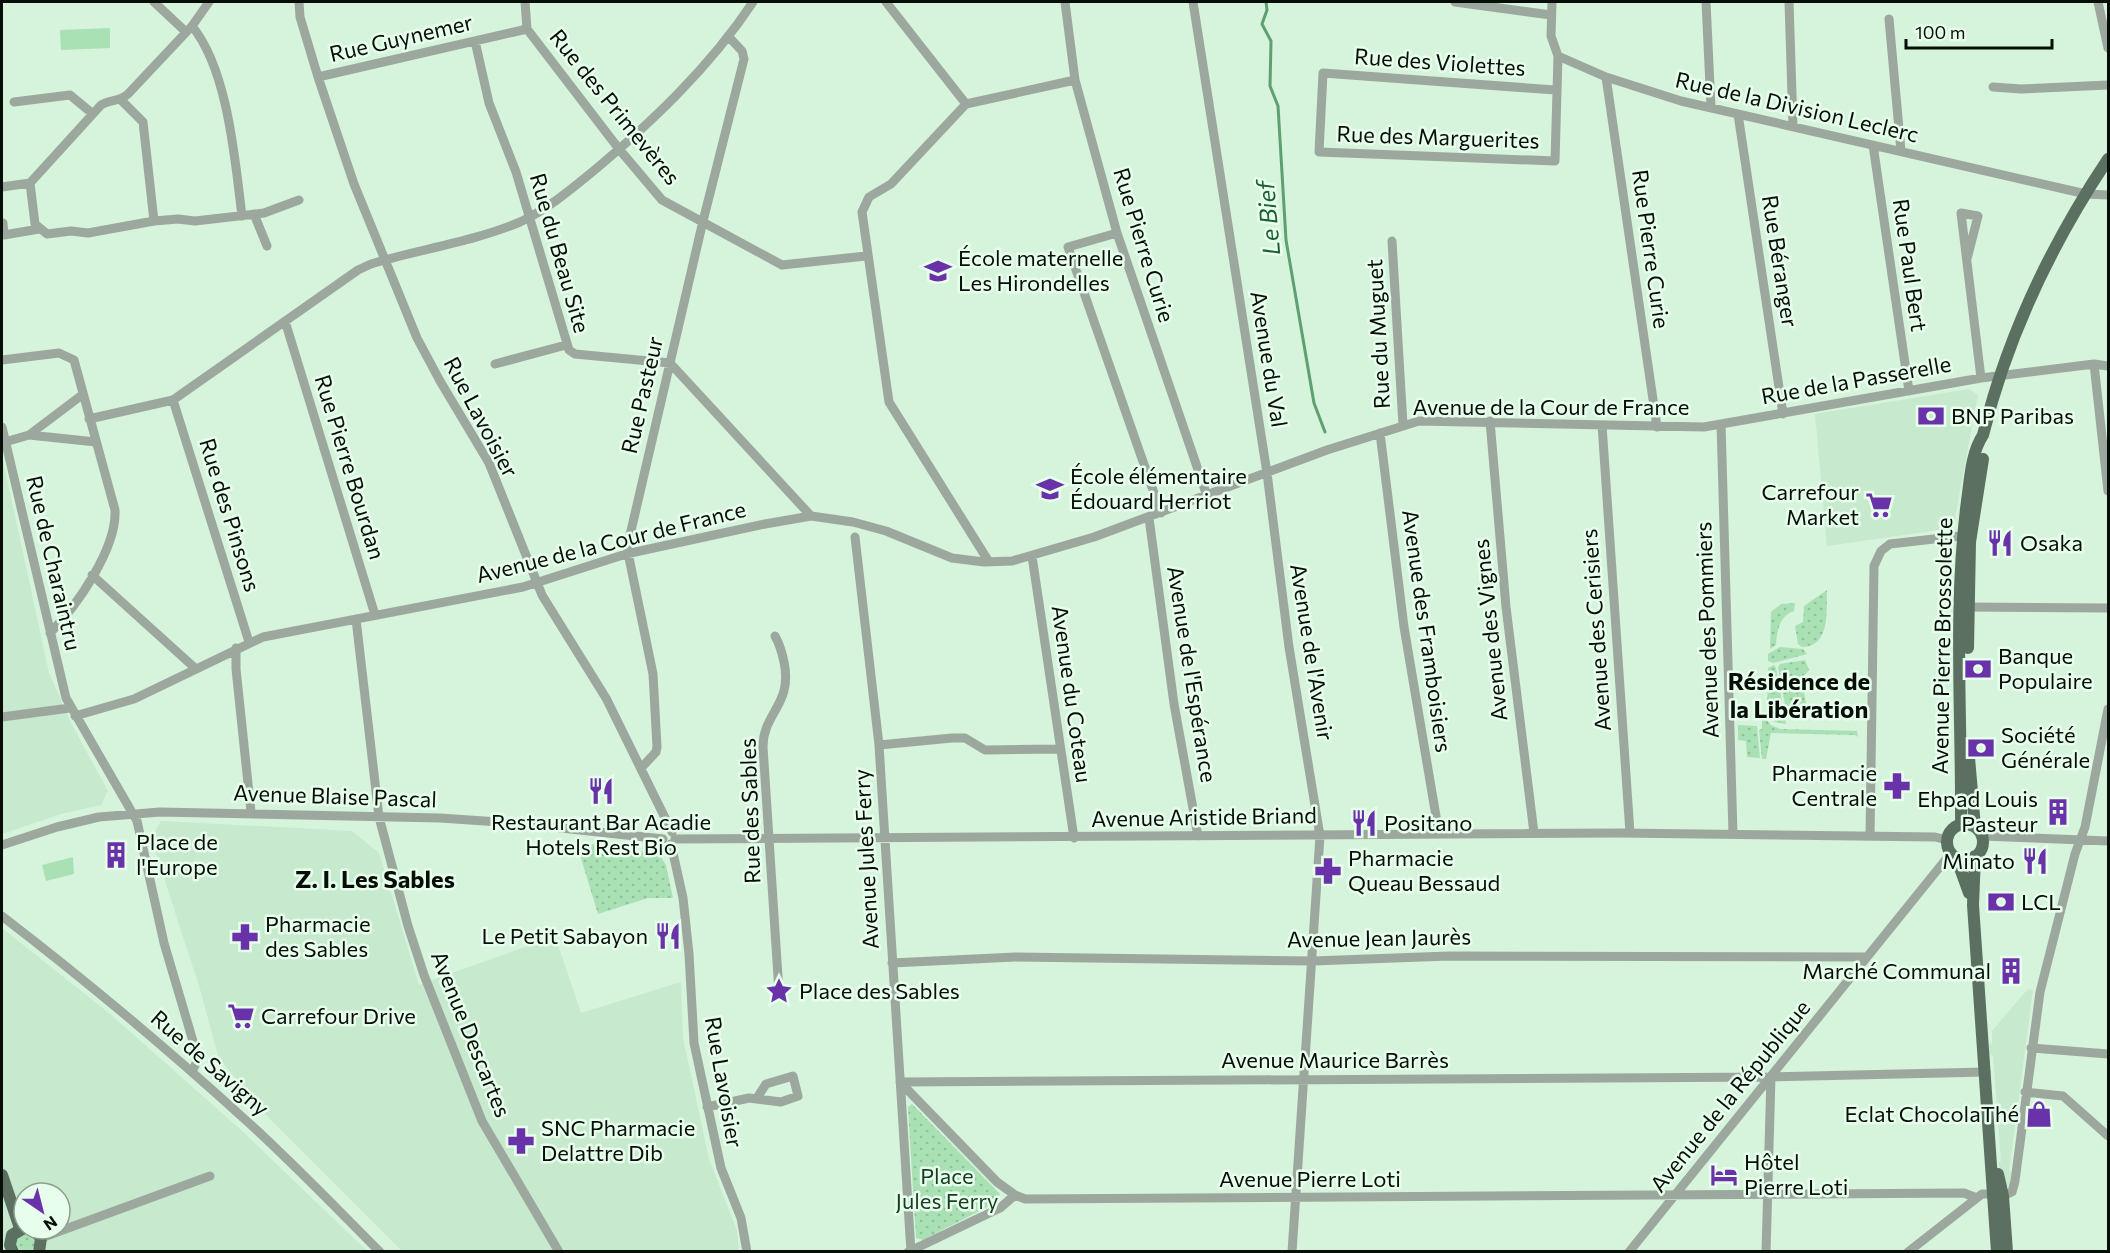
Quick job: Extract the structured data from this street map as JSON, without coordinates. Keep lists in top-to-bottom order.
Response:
{
  "streets": {
    "main road": ["Avenue Pierre Brossolette"],
    "street": [
      "Rue Guynemer",
      "Rue des Violettes",
      "Rue des Primevères",
      "Rue de la Division Leclerc",
      "Rue des Marguerites",
      "Rue Pierre Curie",
      "Rue du Beau Site",
      "Rue Béranger",
      "Rue Paul Bert",
      "Rue du Muguet",
      "Avenue du Val",
      "Rue de la Passerelle",
      "Rue Pasteur",
      "Avenue de la Cour de France",
      "Rue Lavoisier",
      "Rue Pierre Bourdan",
      "Rue des Pinsons",
      "Rue de Charaintru",
      "Avenue des Vignes",
      "Avenue des Cerisiers",
      "Avenue des Pommiers",
      "Avenue des Framboisiers",
      "Avenue de l'Avenir",
      "Avenue de l'Espérance",
      "Avenue du Coteau",
      "Avenue Blaise Pascal",
      "Rue des Sables",
      "Avenue Aristide Briand",
      "Avenue Jules Ferry",
      "Avenue Jean Jaurès",
      "Avenue Descartes",
      "Avenue Maurice Barrès",
      "Rue de Savigny",
      "Avenue de la République",
      "Avenue Pierre Loti"
    ]
  },
  "crossings": [
    ["Rue Guynemer", "Rue des Primevères"],
    ["Rue Guynemer", "Rue du Beau Site"],
    ["Rue Guynemer", "Rue Lavoisier"],
    ["Rue des Violettes", "Rue des Marguerites"],
    ["Rue des Primevères", "Rue Pasteur"],
    ["Rue de la Division Leclerc", "Rue Pierre Curie"],
    ["Rue de la Division Leclerc", "Rue Béranger"],
    ["Rue de la Division Leclerc", "Rue Paul Bert"],
    ["Rue de la Division Leclerc", "Avenue Pierre Brossolette"],
    ["Rue Pierre Curie", "Avenue de la Cour de France"],
    ["Rue du Beau Site", "Rue Pasteur"],
    ["Rue Béranger", "Rue de la Passerelle"],
    ["Rue Paul Bert", "Rue de la Passerelle"],
    ["Rue du Muguet", "Avenue de la Cour de France"],
    ["Avenue du Val", "Avenue de la Cour de France"],
    ["Avenue du Val", "Avenue de l'Avenir"],
    ["Rue de la Passerelle", "Avenue de la Cour de France"],
    ["Rue de la Passerelle", "Avenue des Pommiers"],
    ["Rue de la Passerelle", "Avenue Pierre Brossolette"],
    ["Rue Pasteur", "Avenue de la Cour de France"],
    ["Rue Pasteur", "Rue Lavoisier"],
    ["Avenue de la Cour de France", "Rue Lavoisier"],
    ["Avenue de la Cour de France", "Rue Pierre Bourdan"],
    ["Avenue de la Cour de France", "Rue des Pinsons"],
    ["Avenue de la Cour de France", "Rue de Charaintru"],
    ["Avenue de la Cour de France", "Avenue des Vignes"],
    ["Avenue de la Cour de France", "Avenue des Cerisiers"],
    ["Avenue de la Cour de France", "Avenue des Pommiers"],
    ["Avenue de la Cour de France", "Avenue des Framboisiers"],
    ["Avenue de la Cour de France", "Avenue de l'Avenir"],
    ["Avenue de la Cour de France", "Avenue de l'Espérance"],
    ["Avenue de la Cour de France", "Avenue du Coteau"],
    ["Avenue de la Cour de France", "Avenue Descartes"],
    ["Rue Lavoisier", "Avenue Blaise Pascal"],
    ["Rue Lavoisier", "Avenue Aristide Briand"],
    ["Rue de Charaintru", "Avenue Blaise Pascal"],
    ["Rue de Charaintru", "Rue de Savigny"],
    ["Avenue des Vignes", "Avenue Aristide Briand"],
    ["Avenue des Cerisiers", "Avenue Aristide Briand"],
    ["Avenue des Pommiers", "Avenue Aristide Briand"],
    ["Avenue des Framboisiers", "Avenue Aristide Briand"],
    ["Avenue Pierre Brossolette", "Avenue Aristide Briand"],
    ["Avenue Pierre Brossolette", "Avenue de la République"],
    ["Avenue de l'Avenir", "Avenue Aristide Briand"],
    ["Avenue de l'Avenir", "Avenue Jean Jaurès"],
    ["Avenue de l'Avenir", "Avenue Maurice Barrès"],
    ["Avenue de l'Avenir", "Avenue Pierre Loti"],
    ["Avenue de l'Espérance", "Avenue Aristide Briand"],
    ["Avenue du Coteau", "Avenue Aristide Briand"],
    ["Avenue Blaise Pascal", "Avenue Aristide Briand"],
    ["Avenue Blaise Pascal", "Avenue Descartes"],
    ["Rue des Sables", "Avenue Aristide Briand"],
    ["Avenue Aristide Briand", "Avenue Jules Ferry"],
    ["Avenue Aristide Briand", "Avenue de la République"],
    ["Avenue Jules Ferry", "Avenue Jean Jaurès"],
    ["Avenue Jules Ferry", "Avenue Maurice Barrès"],
    ["Avenue Jules Ferry", "Avenue Pierre Loti"],
    ["Avenue Jean Jaurès", "Avenue de la République"],
    ["Avenue Maurice Barrès", "Avenue de la République"],
    ["Avenue Maurice Barrès", "Avenue Pierre Loti"],
    ["Avenue de la République", "Avenue Pierre Loti"]
  ],
  "districts": ["Résidence de la Libération", "Z. I. Les Sables"],
  "water": ["Le Bief"],
  "parks": ["Place Jules Ferry"],
  "places": {
    "school or university": ["École maternelle Les Hirondelles", "École élémentaire Édouard Herriot"],
    "bank": [
      "BNP Paribas",
      "Banque Populaire",
      "Société Générale",
      "LCL"
    ],
    "supermarket": ["Carrefour Market", "Carrefour Drive"],
    "restaurant": [
      "Osaka",
      "Restaurant Bar Acadie Hotels Rest Bio",
      "Positano",
      "Minato",
      "Le Petit Sabayon"
    ],
    "pharmacy": [
      "Pharmacie Centrale",
      "Pharmacie Queau Bessaud",
      "Pharmacie des Sables",
      "SNC Pharmacie Delattre Dib"
    ],
    "building": ["Ehpad Louis Pasteur", "Place de l'Europe", "Marché Communal"],
    "place": ["Place des Sables"],
    "shop": ["Eclat ChocolaThé"],
    "hotel": ["Hôtel Pierre Loti"]
  },
  "scale_bar": "100 m",
  "north": "bottom right"
}
